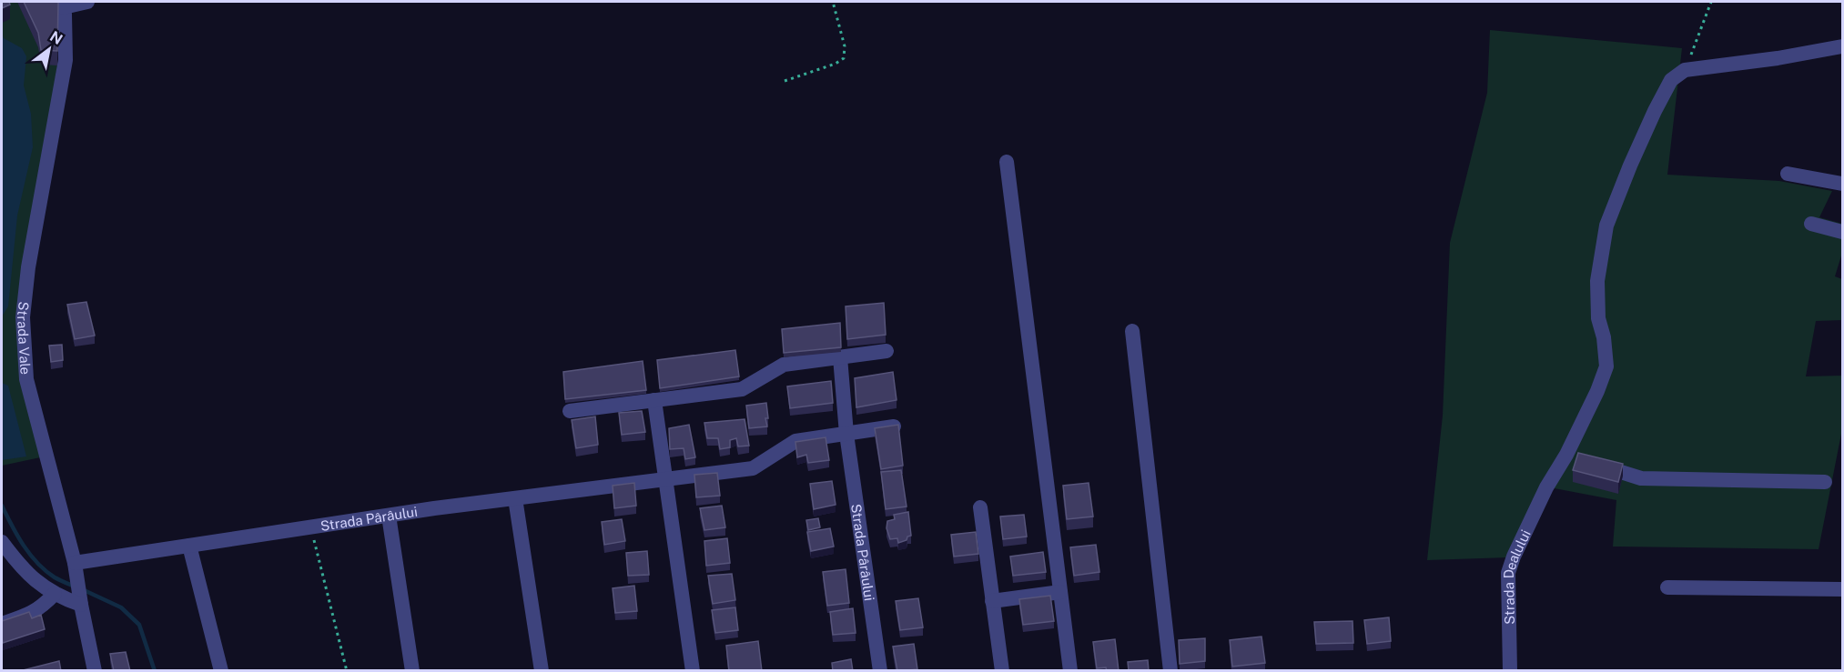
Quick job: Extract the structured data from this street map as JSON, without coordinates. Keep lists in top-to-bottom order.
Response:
{
  "streets": {
    "street": ["Strada Vale", "Strada Pârâului", "Strada Dealului"]
  },
  "crossings": [
    ["Strada Vale", "Strada Pârâului"]
  ],
  "north": "top right"
}
